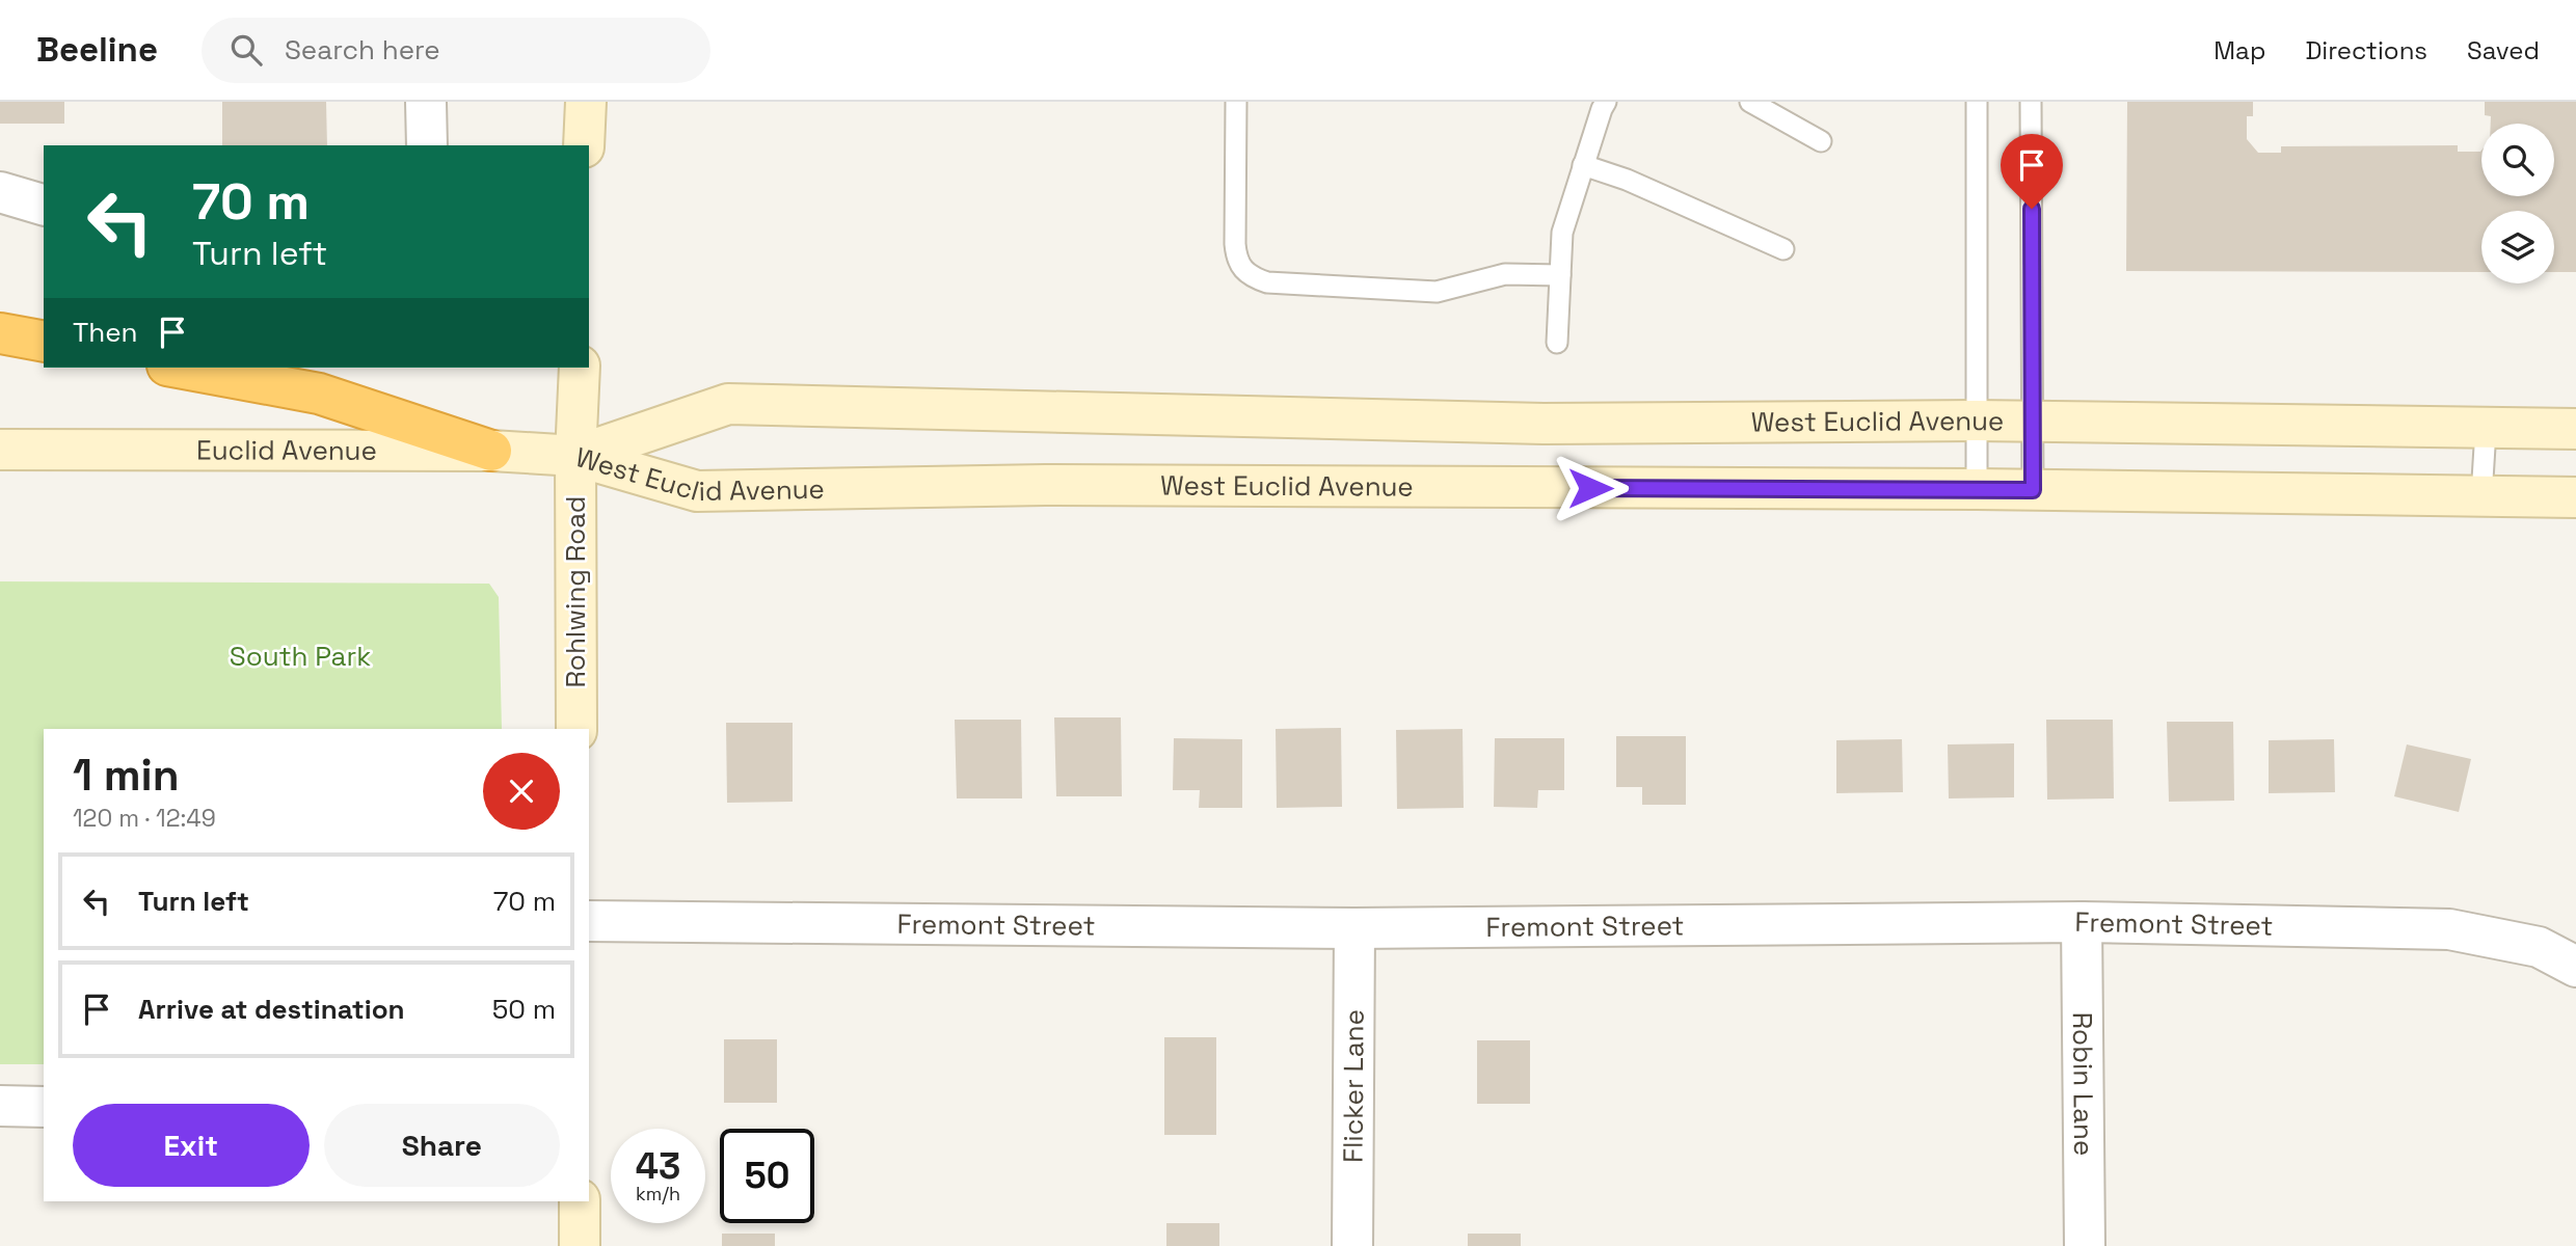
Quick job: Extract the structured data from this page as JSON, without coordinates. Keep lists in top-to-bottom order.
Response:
{
  "streets": {
    "main road": ["West Euclid Avenue", "Euclid Avenue", "Rohlwing Road"],
    "street": ["Fremont Street", "Robin Lane", "Flicker Lane"]
  },
  "crossings": [
    ["West Euclid Avenue", "Euclid Avenue"],
    ["West Euclid Avenue", "Rohlwing Road"],
    ["Euclid Avenue", "Rohlwing Road"],
    ["Fremont Street", "Robin Lane"],
    ["Fremont Street", "Flicker Lane"]
  ],
  "parks": ["South Park"],
  "page": {
    "header": "Beeline",
    "search": "Search here",
    "nav": ["Map", "Directions", "Saved"],
    "turn": ["70 m", "Turn left"],
    "then": "Then",
    "heading": ["1 min", "120 m · 12:49"],
    "list": [
      {
        "name": "Turn left",
        "value": "70 m"
      },
      {
        "name": "Arrive at destination",
        "value": "50 m"
      }
    ],
    "buttons": ["Exit", "Share"],
    "speed": "43 km/h",
    "limit": "50"
  }
}
